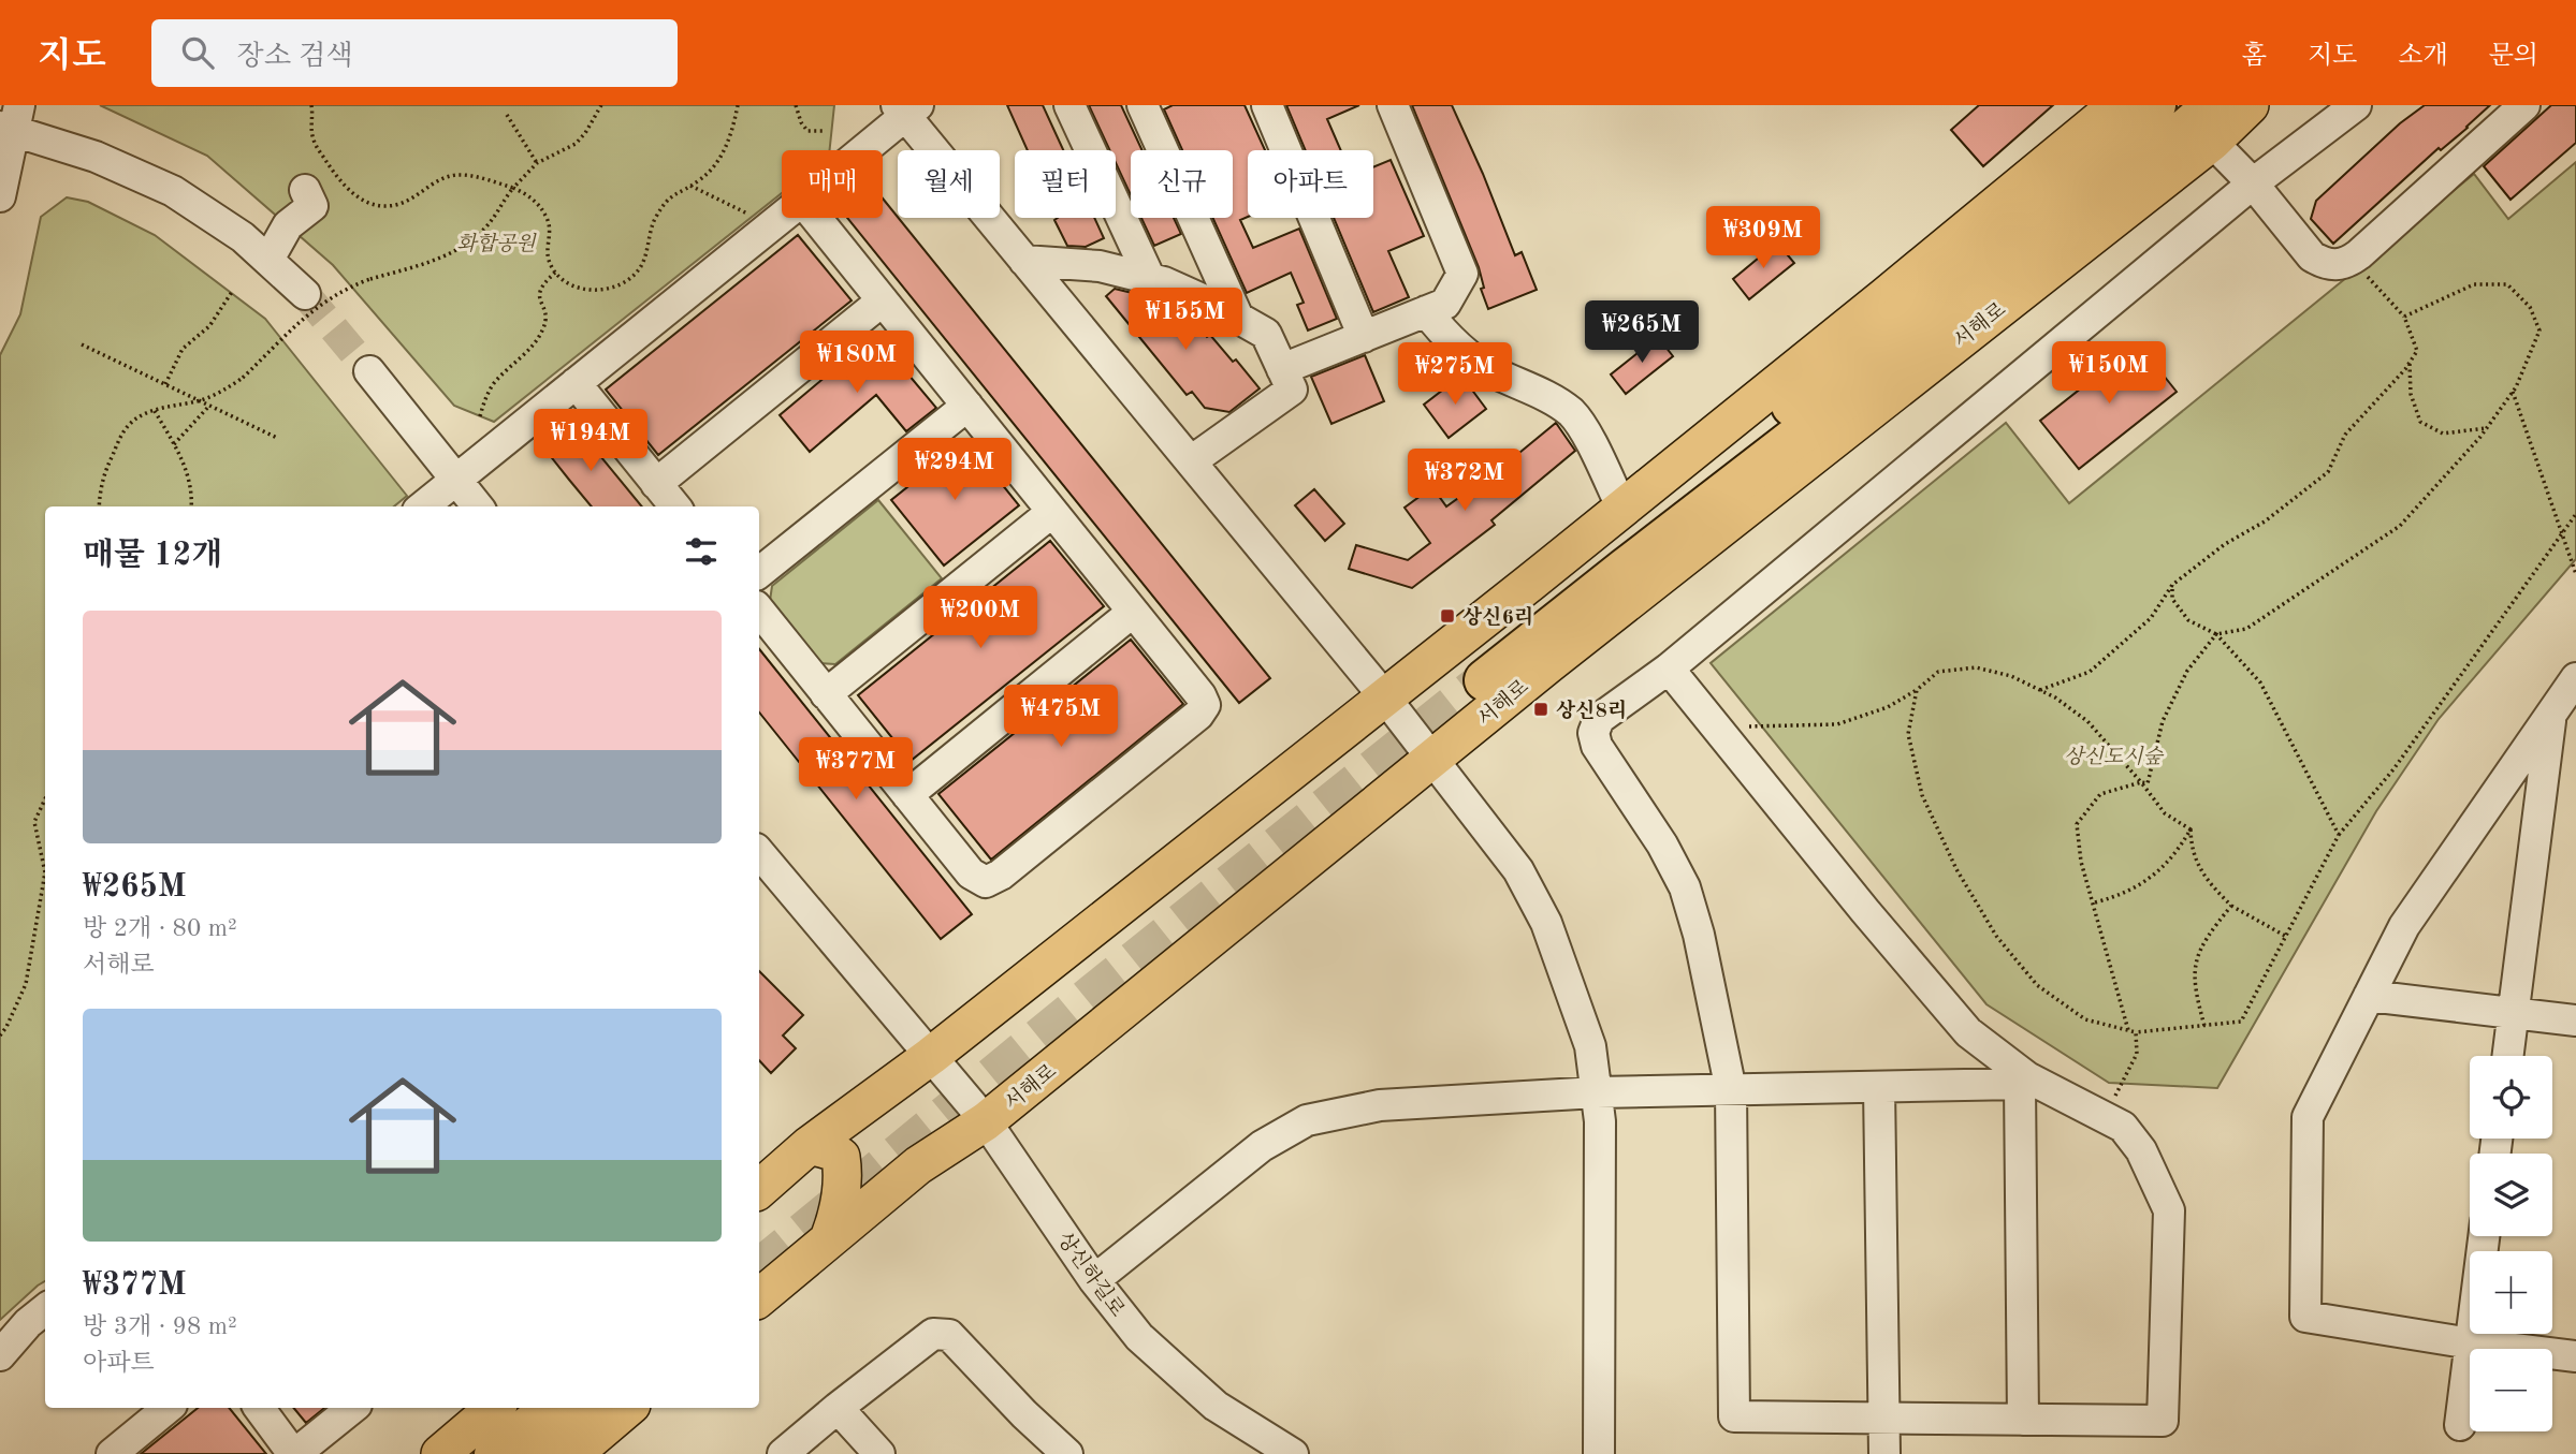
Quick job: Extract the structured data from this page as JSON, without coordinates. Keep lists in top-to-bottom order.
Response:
{
  "streets": {
    "highway": ["서해로"],
    "street": ["상신하길로"]
  },
  "crossings": [
    ["서해로", "상신하길로"]
  ],
  "parks": ["화합공원", "상신도시숲"],
  "places": {
    "transit": ["상신6리", "상신8리"]
  },
  "page": {
    "header": "지도",
    "search": "장소 검색",
    "nav": [
      "홈",
      "지도",
      "소개",
      "문의"
    ],
    "chip": [
      "매매",
      "월세",
      "필터",
      "신규",
      "아파트"
    ],
    "price": [
      "₩309M",
      "₩155M",
      "₩265M",
      "₩180M",
      "₩150M",
      "₩275M",
      "₩194M",
      "₩294M",
      "₩372M",
      "₩200M",
      "₩475M",
      "₩377M"
    ],
    "heading": "매물 12개",
    "list": [
      {
        "name": "₩265M",
        "note": "방 2개 · 80 m² · 서해로"
      },
      {
        "name": "₩377M",
        "note": "방 3개 · 98 m² · 아파트"
      }
    ],
    "map_buttons": ["+", "−"]
  }
}
